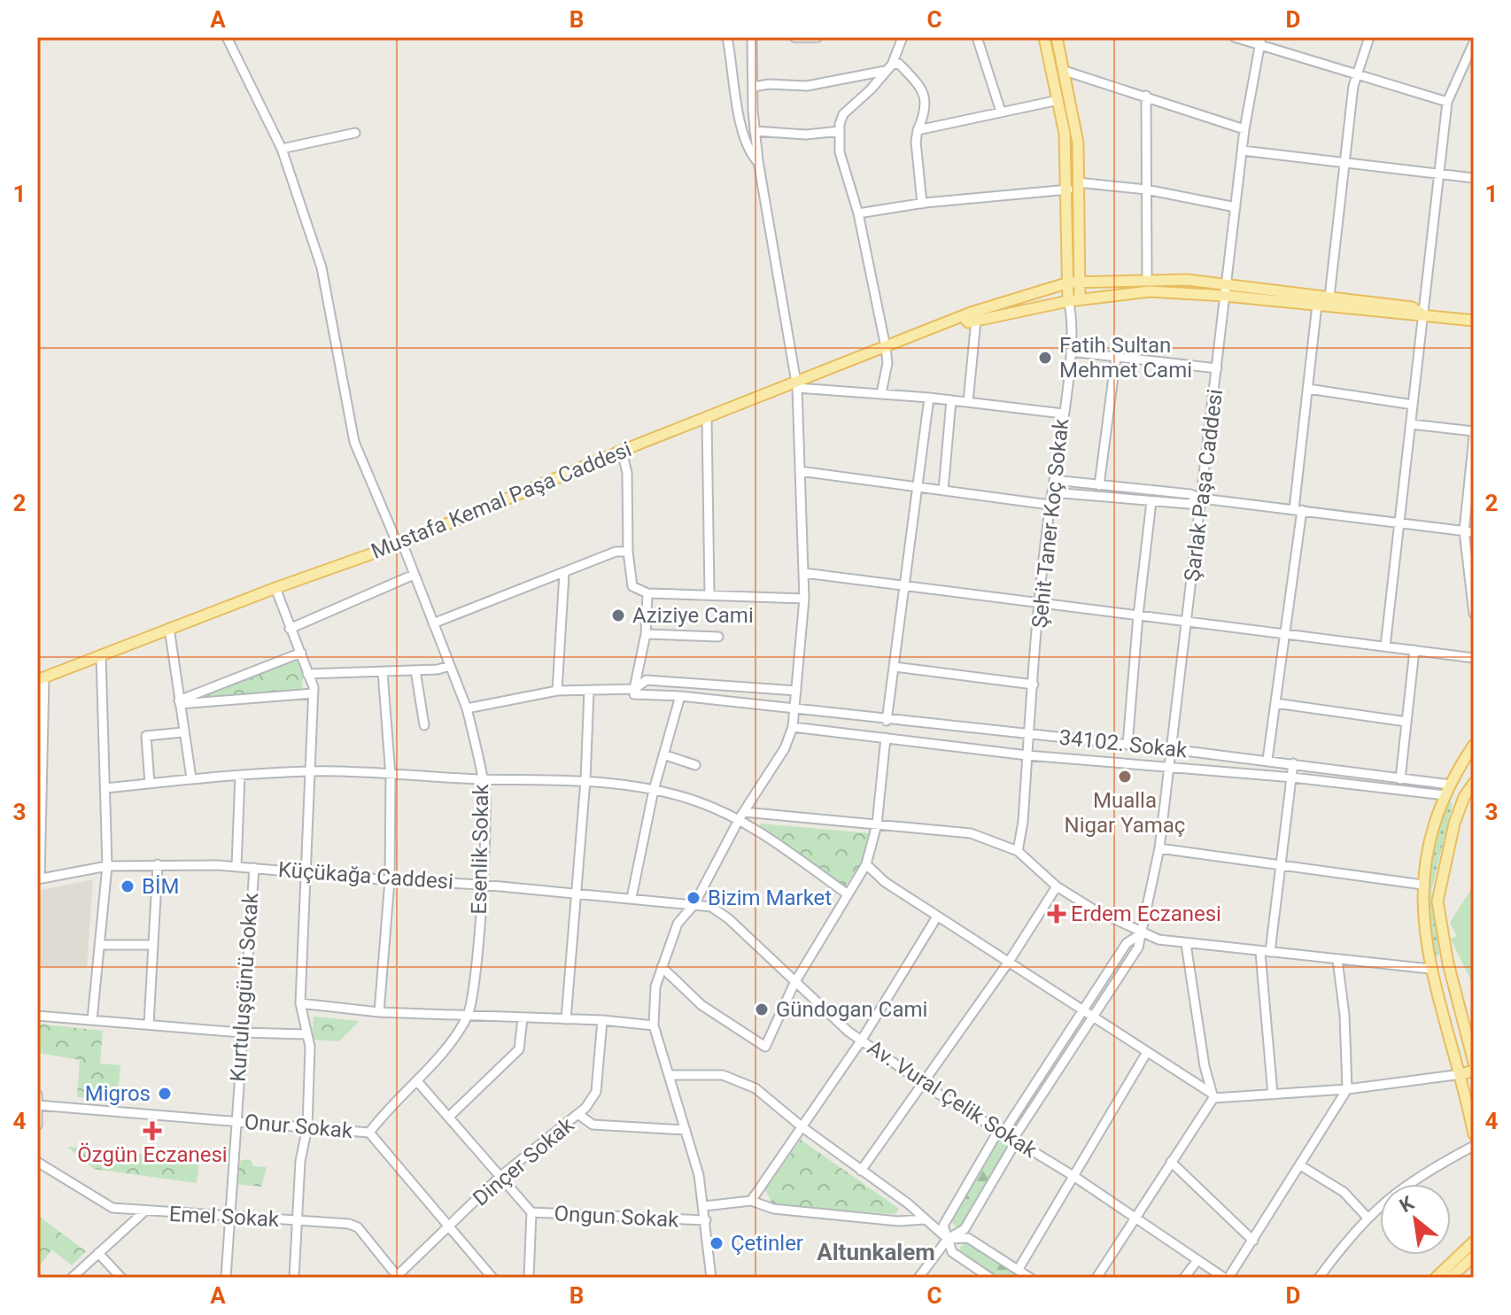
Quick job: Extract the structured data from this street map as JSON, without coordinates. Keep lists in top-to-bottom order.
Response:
{
  "streets": {
    "main road": ["Mustafa Kemal Paşa Caddesi"],
    "street": [
      "Şarlak Paşa Caddesi",
      "Şehit Taner Koç Sokak",
      "34102. Sokak",
      "Esenlik Sokak",
      "Küçükağa Caddesi",
      "Kurtuluşgünü Sokak",
      "Av. Vural Çelik Sokak",
      "Onur Sokak",
      "Dinçer Sokak",
      "Emel Sokak",
      "Ongun Sokak"
    ]
  },
  "crossings": [
    ["Şarlak Paşa Caddesi", "Mustafa Kemal Paşa Caddesi"],
    ["Şarlak Paşa Caddesi", "34102. Sokak"],
    ["Şarlak Paşa Caddesi", "Av. Vural Çelik Sokak"],
    ["Mustafa Kemal Paşa Caddesi", "Şehit Taner Koç Sokak"],
    ["Mustafa Kemal Paşa Caddesi", "Esenlik Sokak"],
    ["Şehit Taner Koç Sokak", "34102. Sokak"],
    ["Esenlik Sokak", "Küçükağa Caddesi"],
    ["Esenlik Sokak", "Onur Sokak"],
    ["Esenlik Sokak", "Ongun Sokak"],
    ["Küçükağa Caddesi", "Kurtuluşgünü Sokak"],
    ["Küçükağa Caddesi", "Av. Vural Çelik Sokak"],
    ["Kurtuluşgünü Sokak", "Onur Sokak"],
    ["Kurtuluşgünü Sokak", "Emel Sokak"],
    ["Onur Sokak", "Dinçer Sokak"],
    ["Dinçer Sokak", "Emel Sokak"],
    ["Dinçer Sokak", "Ongun Sokak"]
  ],
  "districts": ["Altunkalem"],
  "places": {
    "other": [
      "Fatih Sultan Mehmet Cami",
      "Aziziye Cami",
      "Mualla Nigar Yamaç",
      "BİM",
      "Bizim Market",
      "Gündogan Cami",
      "Migros",
      "Çetinler"
    ],
    "health": ["Erdem Eczanesi", "Özgün Eczanesi"]
  },
  "north": "top left",
  "grid": {
    "columns": [
      "A",
      "B",
      "C",
      "D"
    ],
    "rows": [
      "1",
      "2",
      "3",
      "4"
    ]
  }
}
